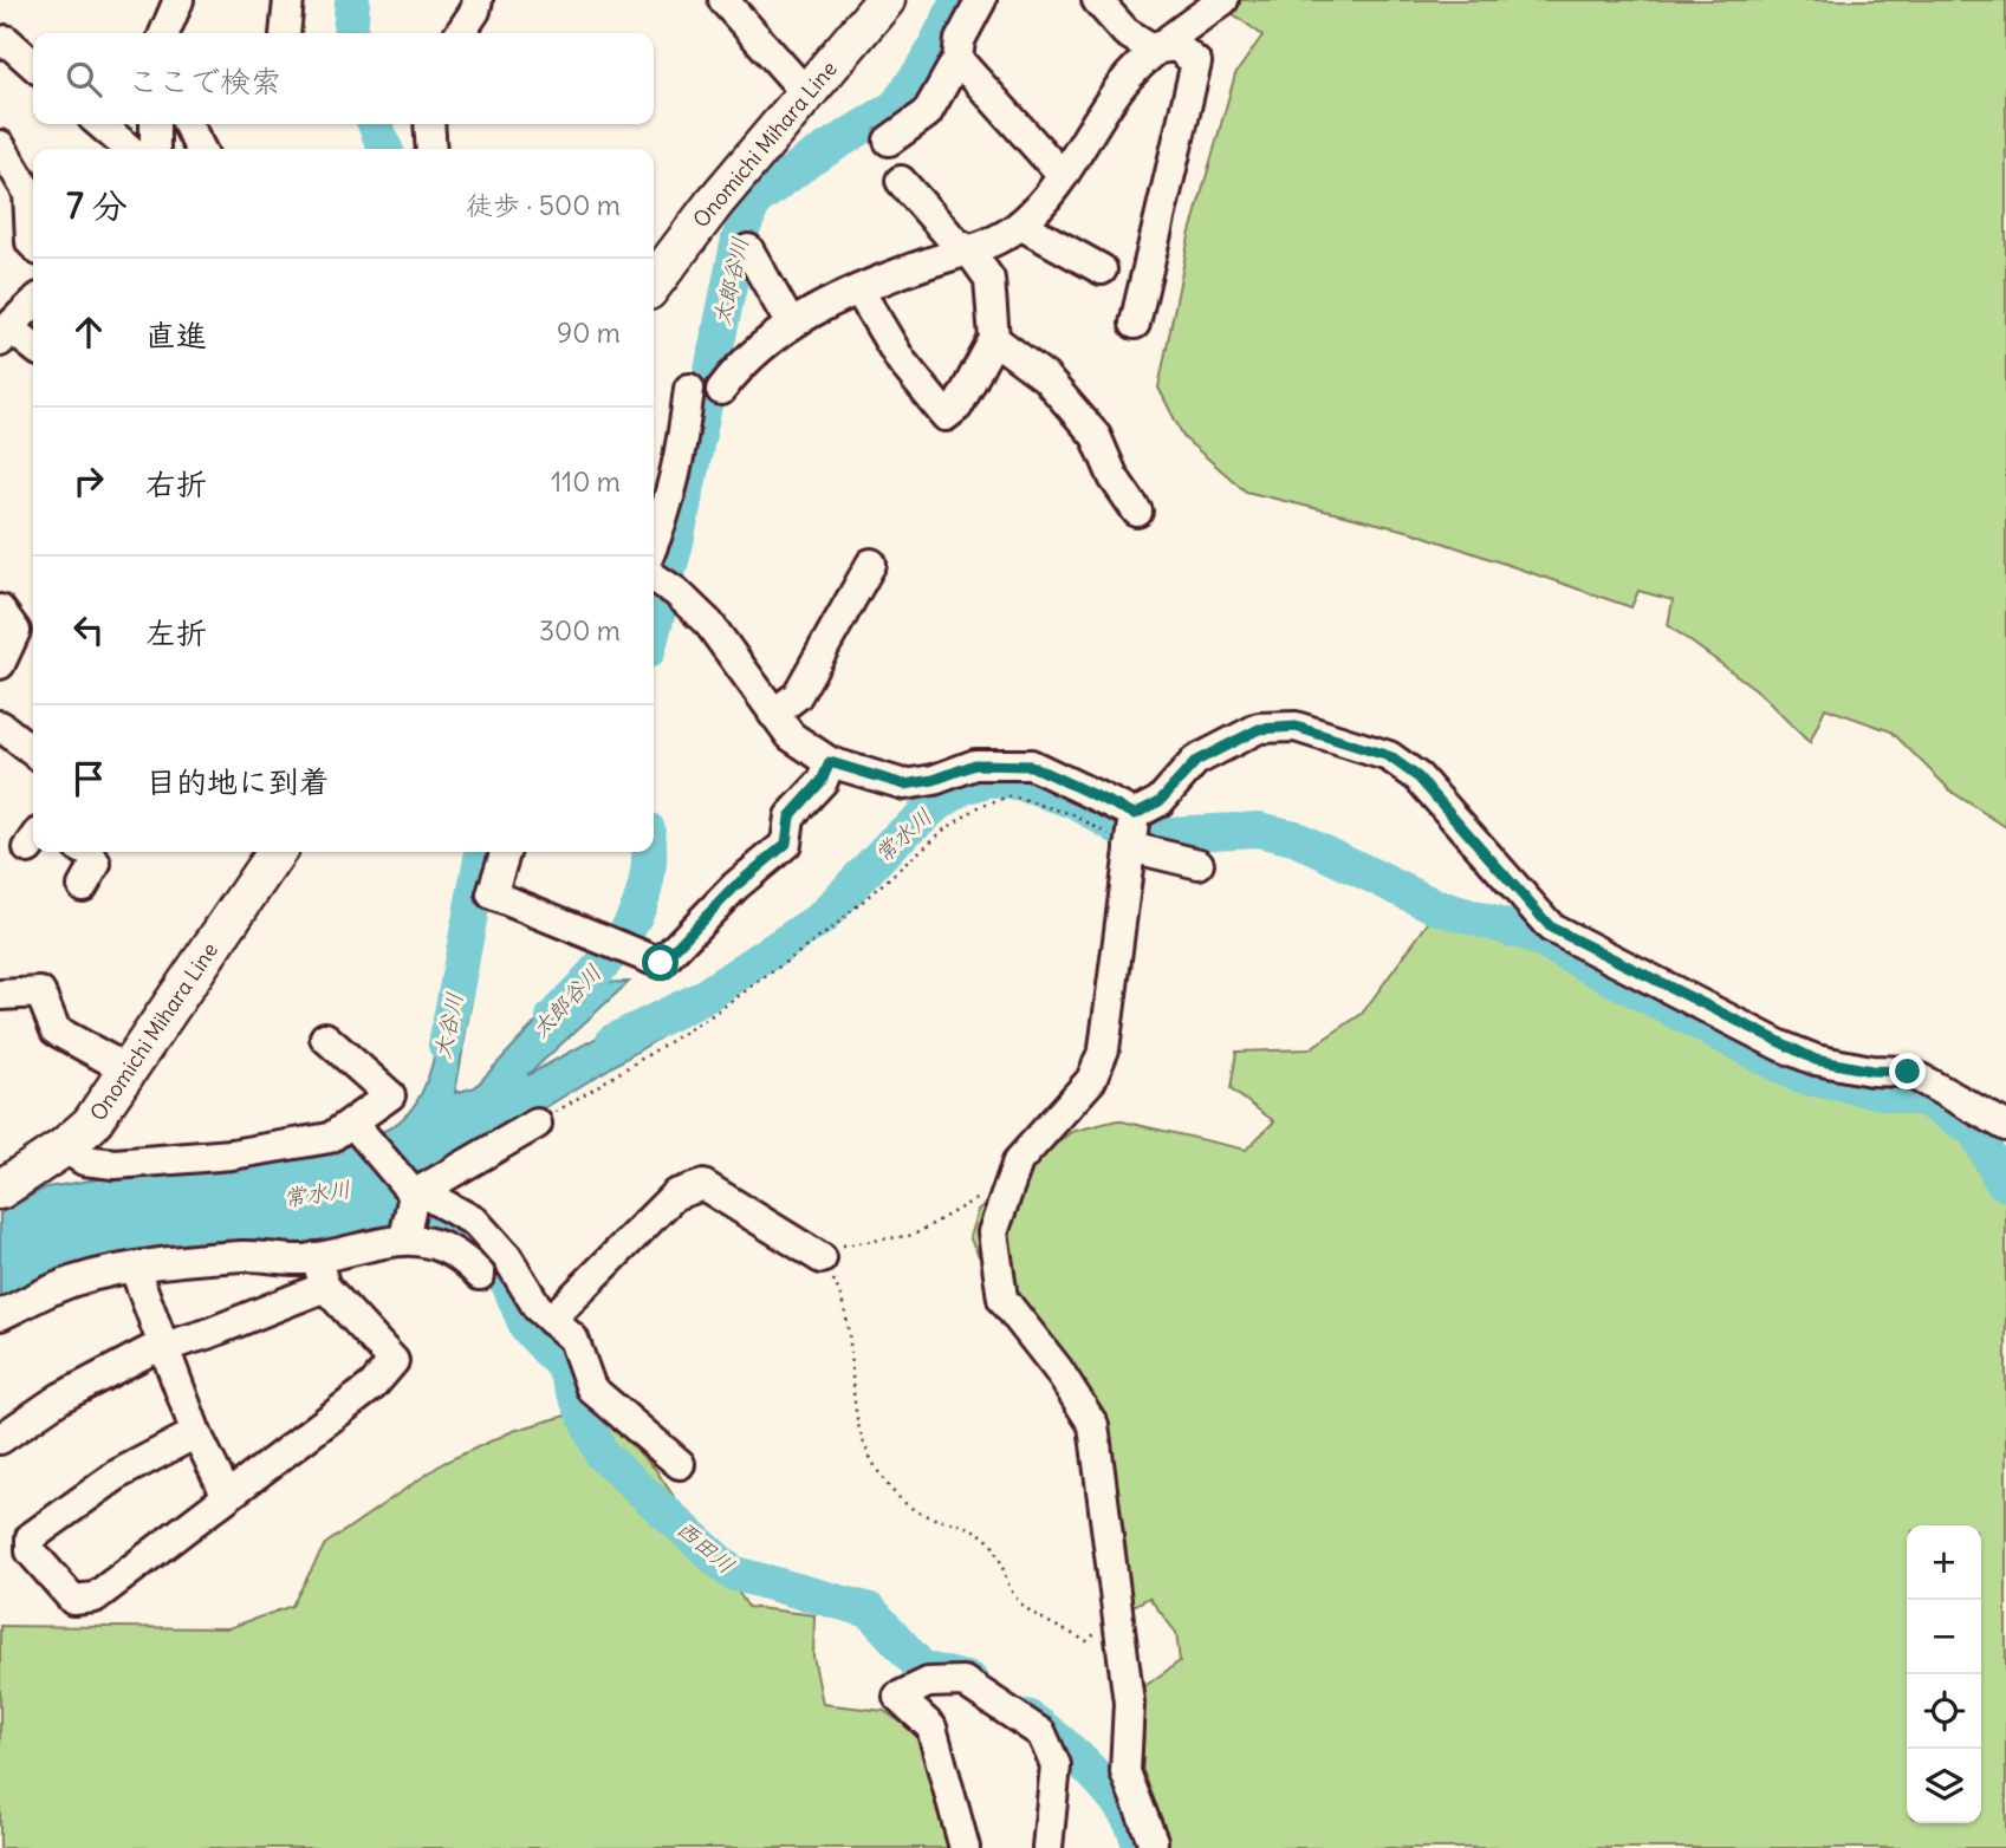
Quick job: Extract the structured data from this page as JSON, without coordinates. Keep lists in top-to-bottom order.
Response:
{
  "streets": {
    "main road": ["Onomichi Mihara Line"]
  },
  "water": [
    "太郎谷川",
    "常水川",
    "大谷川",
    "西田川"
  ],
  "page": {
    "search": "ここで検索",
    "heading": ["7 分", "徒歩 · 500 m"],
    "list": [
      ["直進", "90 m"],
      ["右折", "110 m"],
      ["左折", "300 m"],
      "目的地に到着"
    ],
    "map_buttons": ["+", "−"]
  }
}
